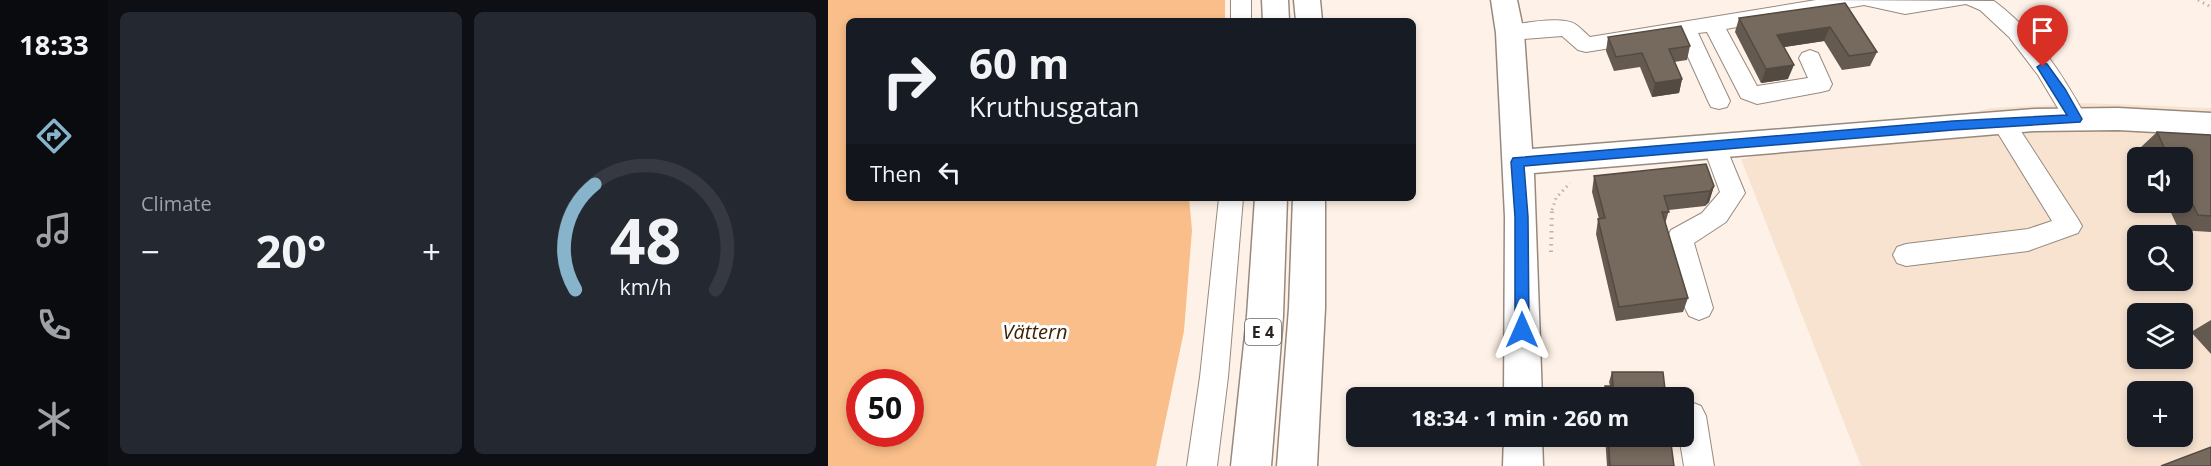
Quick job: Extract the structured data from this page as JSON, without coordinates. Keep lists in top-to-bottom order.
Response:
{
  "streets": {
    "main road": ["E 4"]
  },
  "water": ["Vättern"],
  "page": {
    "tabs": "18:33",
    "tile": "Climate",
    "turn": ["60 m", "Kruthusgatan"],
    "then": "Then",
    "map_buttons": "+",
    "heat": ["−", "20°", "+"],
    "limit": "50",
    "trip": "18:34 · 1 min · 260 m",
    "gauge": ["48", "km/h"]
  }
}
